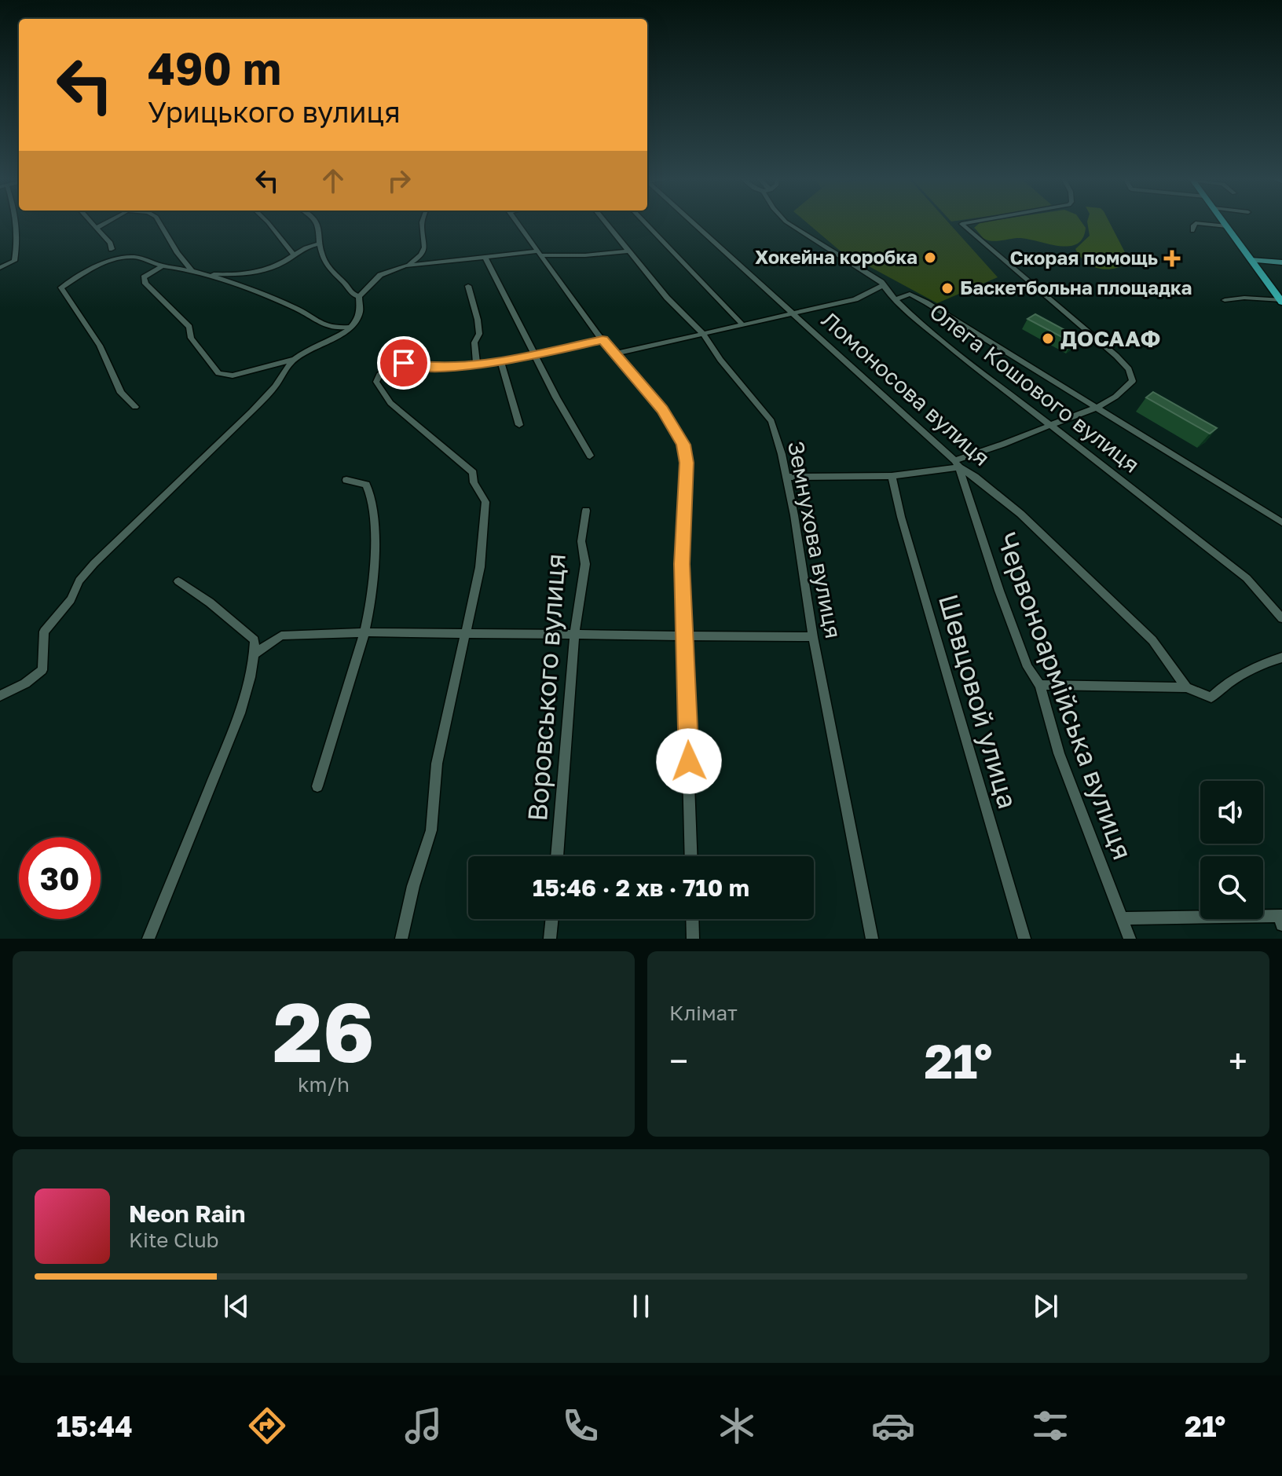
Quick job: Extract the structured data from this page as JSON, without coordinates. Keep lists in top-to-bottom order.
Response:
{
  "streets": {
    "street": [
      "Олега Кошового вулиця",
      "Ломоносова вулиця",
      "Земнухова вулиця",
      "Воровського вулиця",
      "Червоноармійська вулиця",
      "Шевцовой улица"
    ]
  },
  "crossings": [
    ["Ломоносова вулиця", "Червоноармійська вулиця"]
  ],
  "places": {
    "other": ["Хокейна коробка", "Баскетбольна площадка", "ДОСААФ"],
    "health": ["Скорая помощь"]
  },
  "page": {
    "turn": ["490 m", "Урицького вулиця"],
    "limit": "30",
    "trip": "15:46 · 2 хв · 710 m",
    "tile": [
      ["26", "km/h"],
      "Клімат"
    ],
    "heat": ["−", "21°", "+"],
    "song": ["Neon Rain", "Kite Club"],
    "tabs": ["15:44", "21°"]
  }
}
